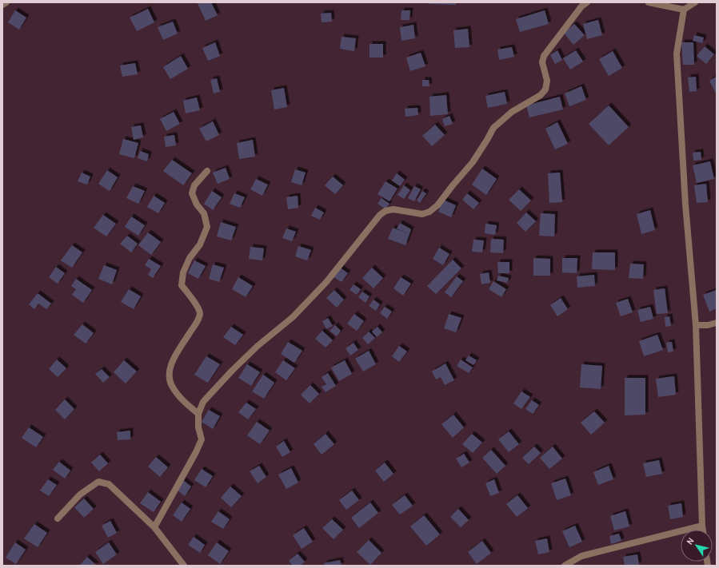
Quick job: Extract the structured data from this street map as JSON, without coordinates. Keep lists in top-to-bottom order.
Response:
{
  "north": "top left"
}
